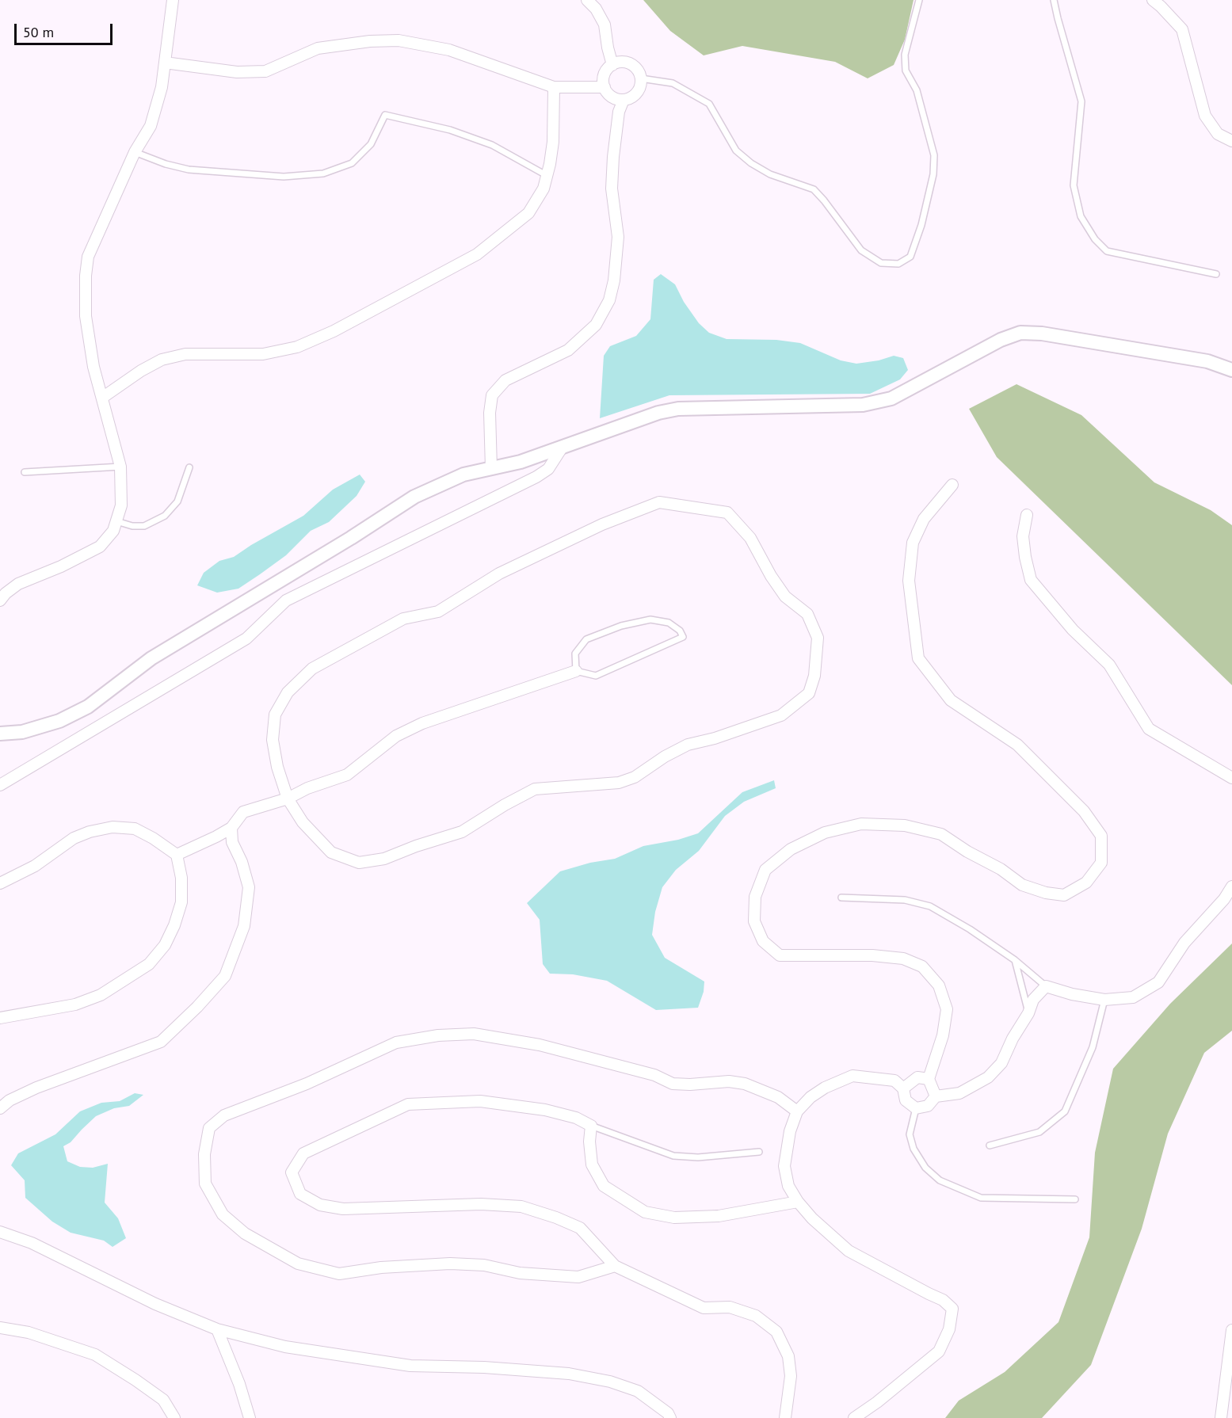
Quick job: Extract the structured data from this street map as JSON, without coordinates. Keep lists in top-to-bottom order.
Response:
{
  "scale_bar": "50 m"
}
